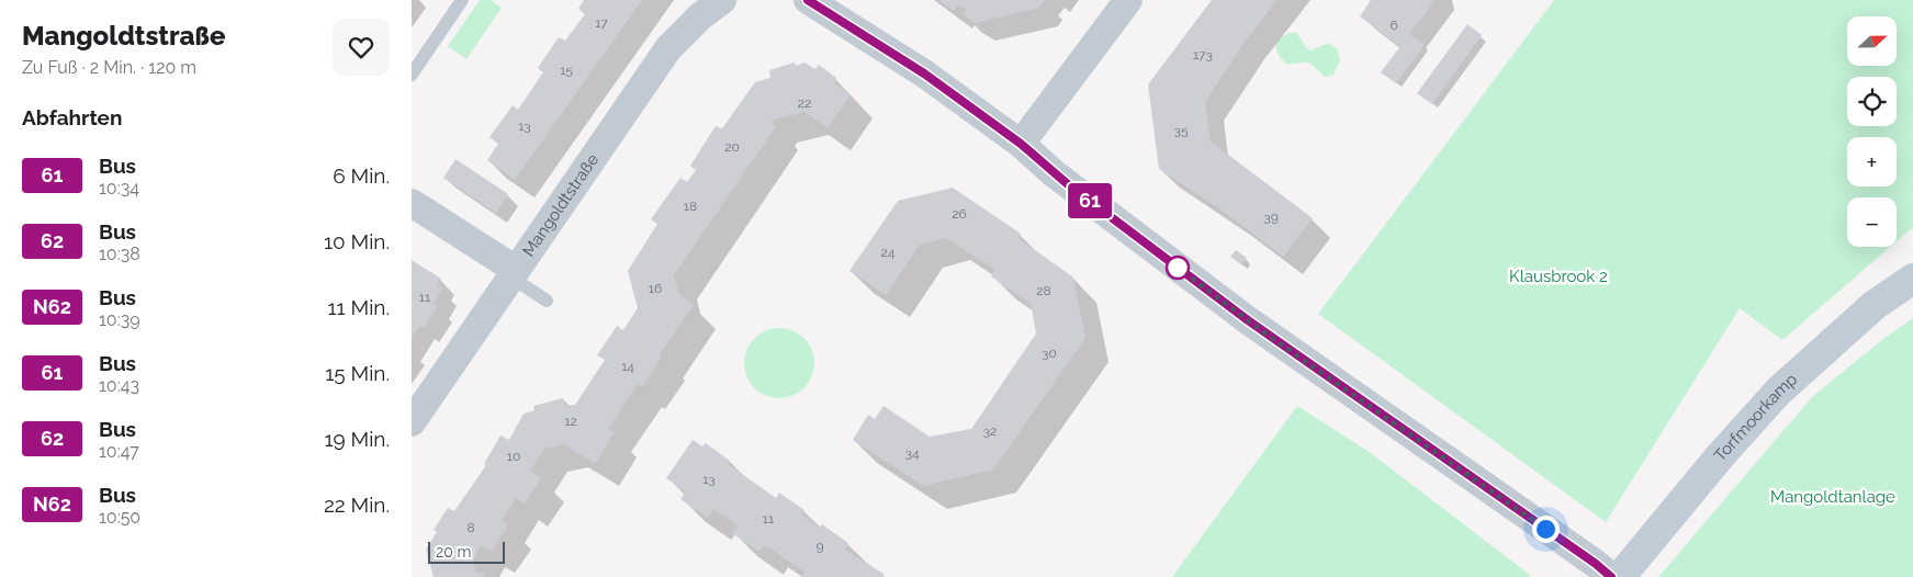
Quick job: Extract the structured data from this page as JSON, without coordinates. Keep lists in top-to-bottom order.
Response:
{
  "streets": {
    "street": ["Mangoldtstraße", "Torfmoorkamp"]
  },
  "parks": ["Klausbrook 2", "Mangoldtanlage"],
  "lines": ["bus line 61"],
  "house_numbers": [
    "17",
    "6",
    "173",
    "15",
    "22",
    "13",
    "35",
    "20",
    "18",
    "26",
    "39",
    "24",
    "16",
    "28",
    "11",
    "30",
    "14",
    "12",
    "32",
    "34",
    "10",
    "13",
    "11",
    "8",
    "9"
  ],
  "scale_bar": "20 m",
  "north": "right",
  "page": {
    "heading": [
      ["Mangoldtstraße", "Zu Fuß · 2 Min. · 120 m"],
      "Abfahrten"
    ],
    "on_map": "61",
    "map_buttons": ["+", "−"],
    "list": [
      {
        "mark": "61",
        "name": "Bus",
        "note": "10:34",
        "value": "6 Min."
      },
      {
        "mark": "62",
        "name": "Bus",
        "note": "10:38",
        "value": "10 Min."
      },
      {
        "mark": "N62",
        "name": "Bus",
        "note": "10:39",
        "value": "11 Min."
      },
      {
        "mark": "61",
        "name": "Bus",
        "note": "10:43",
        "value": "15 Min."
      },
      {
        "mark": "62",
        "name": "Bus",
        "note": "10:47",
        "value": "19 Min."
      },
      {
        "mark": "N62",
        "name": "Bus",
        "note": "10:50",
        "value": "22 Min."
      }
    ],
    "scale": "20 m"
  }
}
